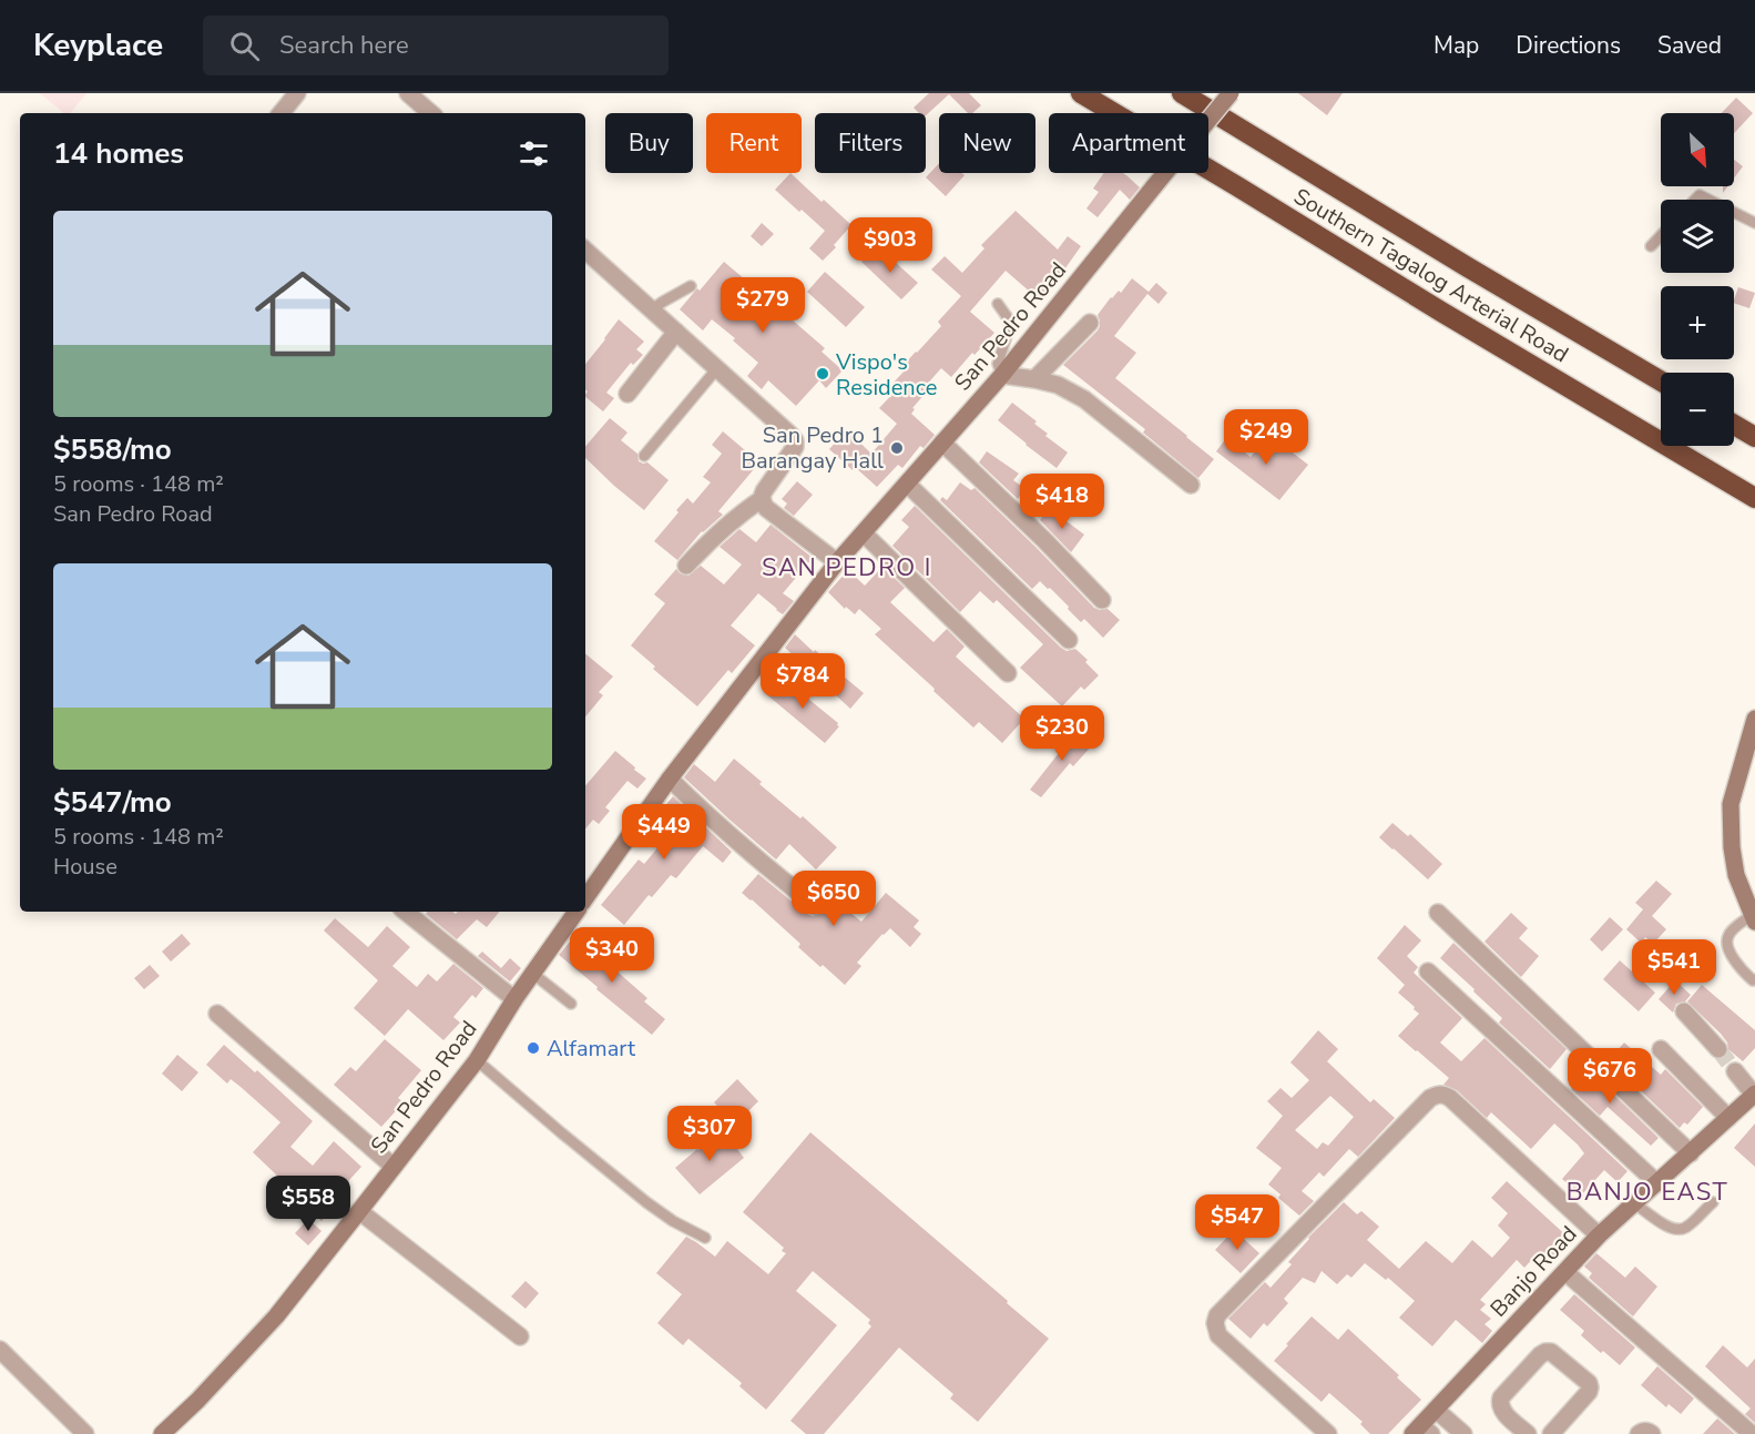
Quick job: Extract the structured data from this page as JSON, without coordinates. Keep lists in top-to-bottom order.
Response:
{
  "streets": {
    "highway": ["Southern Tagalog Arterial Road"],
    "street": ["San Pedro Road", "Banjo Road"]
  },
  "districts": ["SAN PEDRO I", "BANJO EAST"],
  "places": ["Vispo's Residence", "San Pedro 1 Barangay Hall", "Alfamart"],
  "north": "bottom right",
  "page": {
    "header": "Keyplace",
    "search": "Search here",
    "nav": ["Map", "Directions", "Saved"],
    "map_buttons": ["+", "−"],
    "chip": [
      "Buy",
      "Rent",
      "Filters",
      "New",
      "Apartment"
    ],
    "heading": "14 homes",
    "list": [
      {
        "name": "$558/mo",
        "note": "5 rooms · 148 m² · San Pedro Road"
      },
      {
        "name": "$547/mo",
        "note": "5 rooms · 148 m² · House"
      }
    ],
    "price": [
      "$903",
      "$279",
      "$249",
      "$418",
      "$784",
      "$230",
      "$449",
      "$650",
      "$340",
      "$541",
      "$676",
      "$307",
      "$558",
      "$547"
    ]
  }
}
